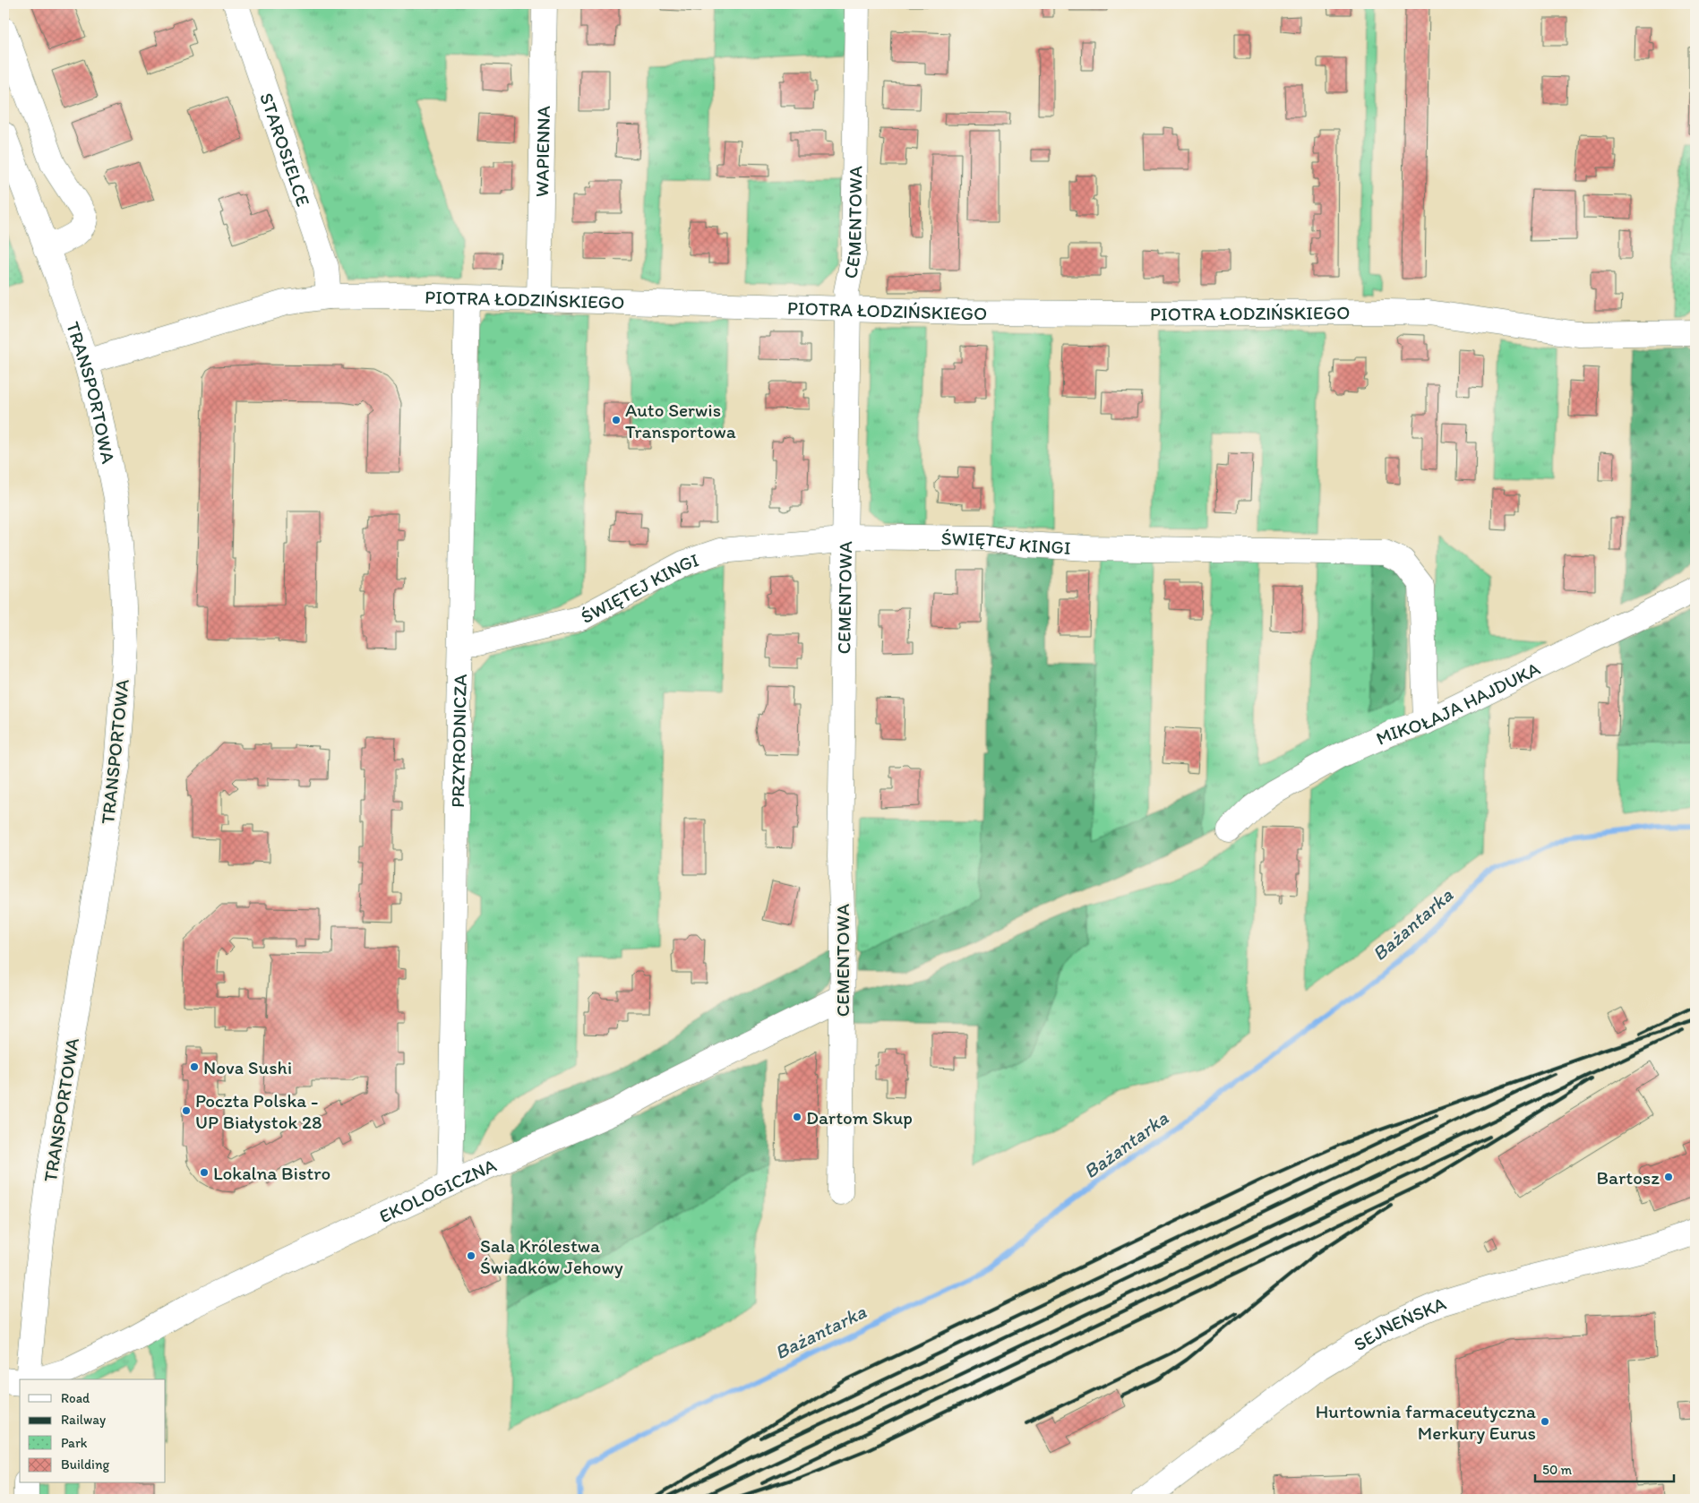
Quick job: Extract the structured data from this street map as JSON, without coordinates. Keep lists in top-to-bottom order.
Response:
{
  "streets": {
    "street": [
      "STAROSIELCE",
      "WAPIENNA",
      "CEMENTOWA",
      "PIOTRA ŁODZIŃSKIEGO",
      "TRANSPORTOWA",
      "ŚWIĘTEJ KINGI",
      "MIKOŁAJA HAJDUKA",
      "PRZYRODNICZA",
      "EKOLOGICZNA",
      "SEJNEŃSKA"
    ]
  },
  "crossings": [
    ["STAROSIELCE", "PIOTRA ŁODZIŃSKIEGO"],
    ["WAPIENNA", "PIOTRA ŁODZIŃSKIEGO"],
    ["CEMENTOWA", "PIOTRA ŁODZIŃSKIEGO"],
    ["CEMENTOWA", "ŚWIĘTEJ KINGI"],
    ["CEMENTOWA", "EKOLOGICZNA"],
    ["PIOTRA ŁODZIŃSKIEGO", "TRANSPORTOWA"],
    ["PIOTRA ŁODZIŃSKIEGO", "PRZYRODNICZA"],
    ["ŚWIĘTEJ KINGI", "MIKOŁAJA HAJDUKA"],
    ["ŚWIĘTEJ KINGI", "PRZYRODNICZA"],
    ["PRZYRODNICZA", "EKOLOGICZNA"]
  ],
  "water": ["Bażantarka"],
  "places": [
    "Auto Serwis Transportowa",
    "Nova Sushi",
    "Poczta Polska - UP Białystok 28",
    "Dartom Skup",
    "Lokalna Bistro",
    "Bartosz",
    "Sala Królestwa Świadków Jehowy",
    "Hurtownia farmaceutyczna Merkury Eurus"
  ],
  "legend": [
    "Road",
    "Railway",
    "Park",
    "Building"
  ],
  "scale_bar": "50 m"
}
